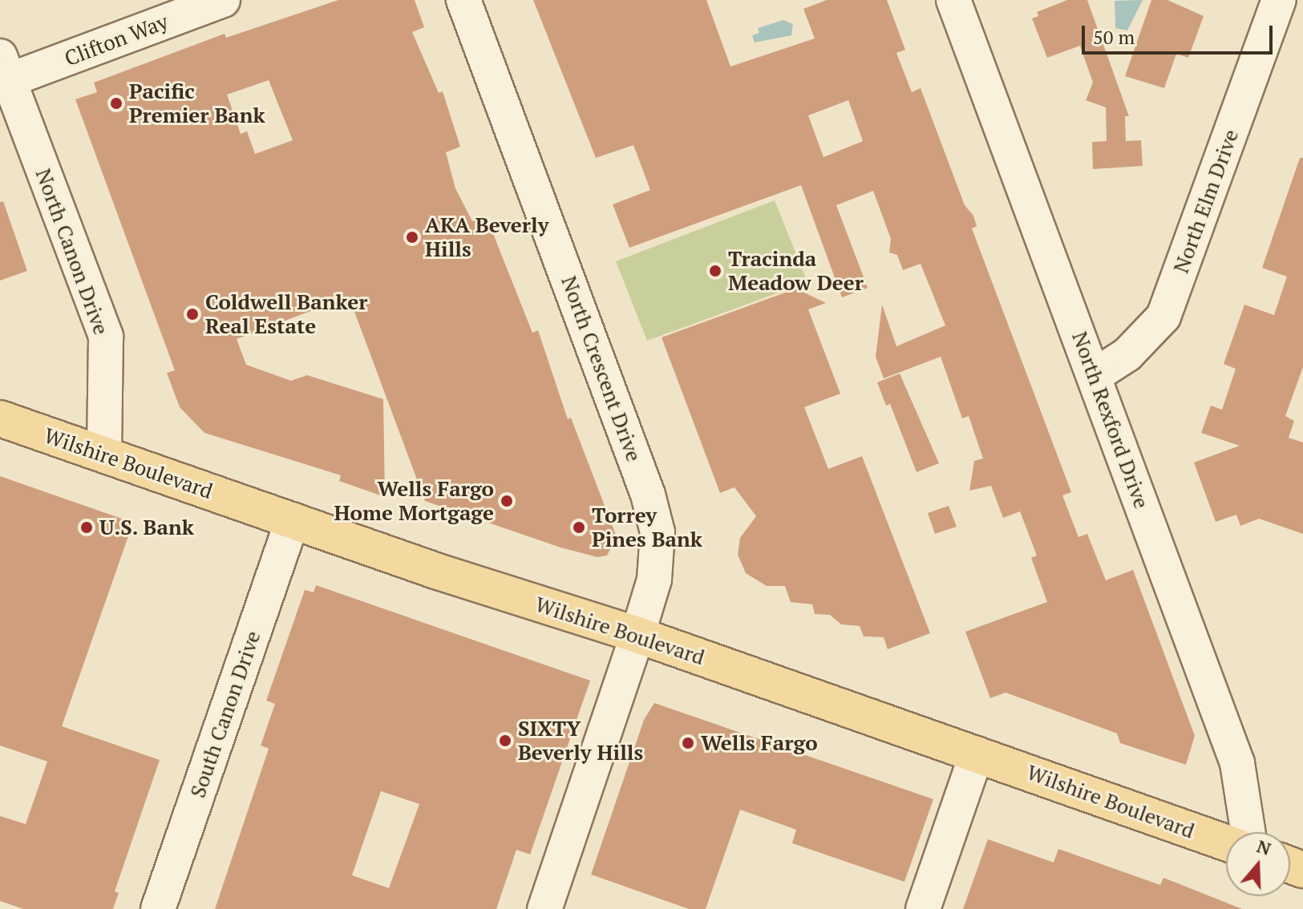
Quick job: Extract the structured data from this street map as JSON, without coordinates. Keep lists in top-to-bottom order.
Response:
{
  "streets": {
    "main road": ["Wilshire Boulevard"],
    "street": [
      "Clifton Way",
      "North Elm Drive",
      "North Canon Drive",
      "North Crescent Drive",
      "North Rexford Drive",
      "South Canon Drive"
    ]
  },
  "crossings": [
    ["Clifton Way", "North Canon Drive"],
    ["North Elm Drive", "North Rexford Drive"],
    ["North Canon Drive", "Wilshire Boulevard"],
    ["North Crescent Drive", "Wilshire Boulevard"],
    ["Wilshire Boulevard", "South Canon Drive"]
  ],
  "places": [
    "Pacific Premier Bank",
    "AKA Beverly Hills",
    "Tracinda Meadow Deer",
    "Coldwell Banker Real Estate",
    "Wells Fargo Home Mortgage",
    "U.S. Bank",
    "Torrey Pines Bank",
    "SIXTY Beverly Hills",
    "Wells Fargo"
  ],
  "scale_bar": "50 m",
  "north": "top"
}
